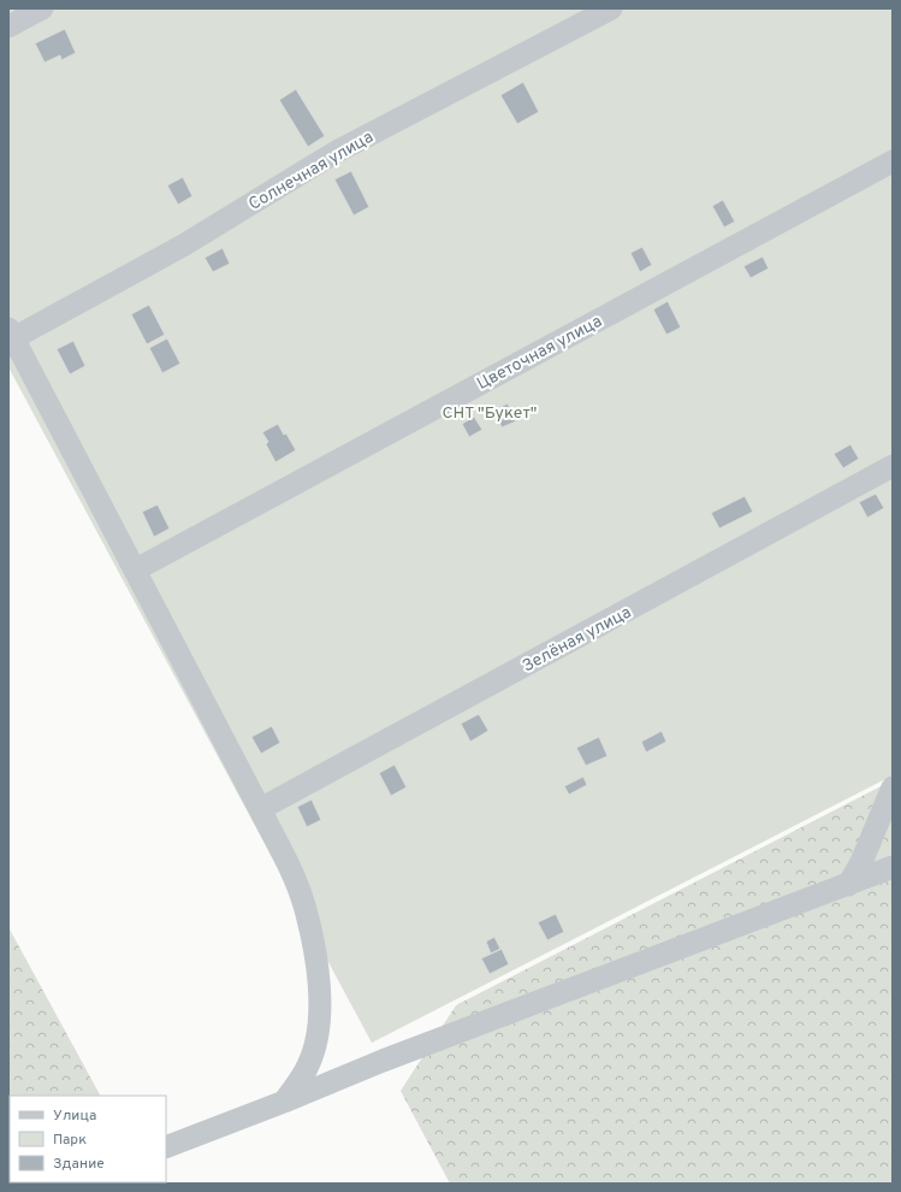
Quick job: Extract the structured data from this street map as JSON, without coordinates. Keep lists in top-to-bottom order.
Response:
{
  "streets": {
    "street": ["Солнечная улица", "Цветочная улица", "Зелёная улица"]
  },
  "parks": ["СНТ \"Букет\""],
  "legend": ["Улица", "Парк", "Здание"]
}
